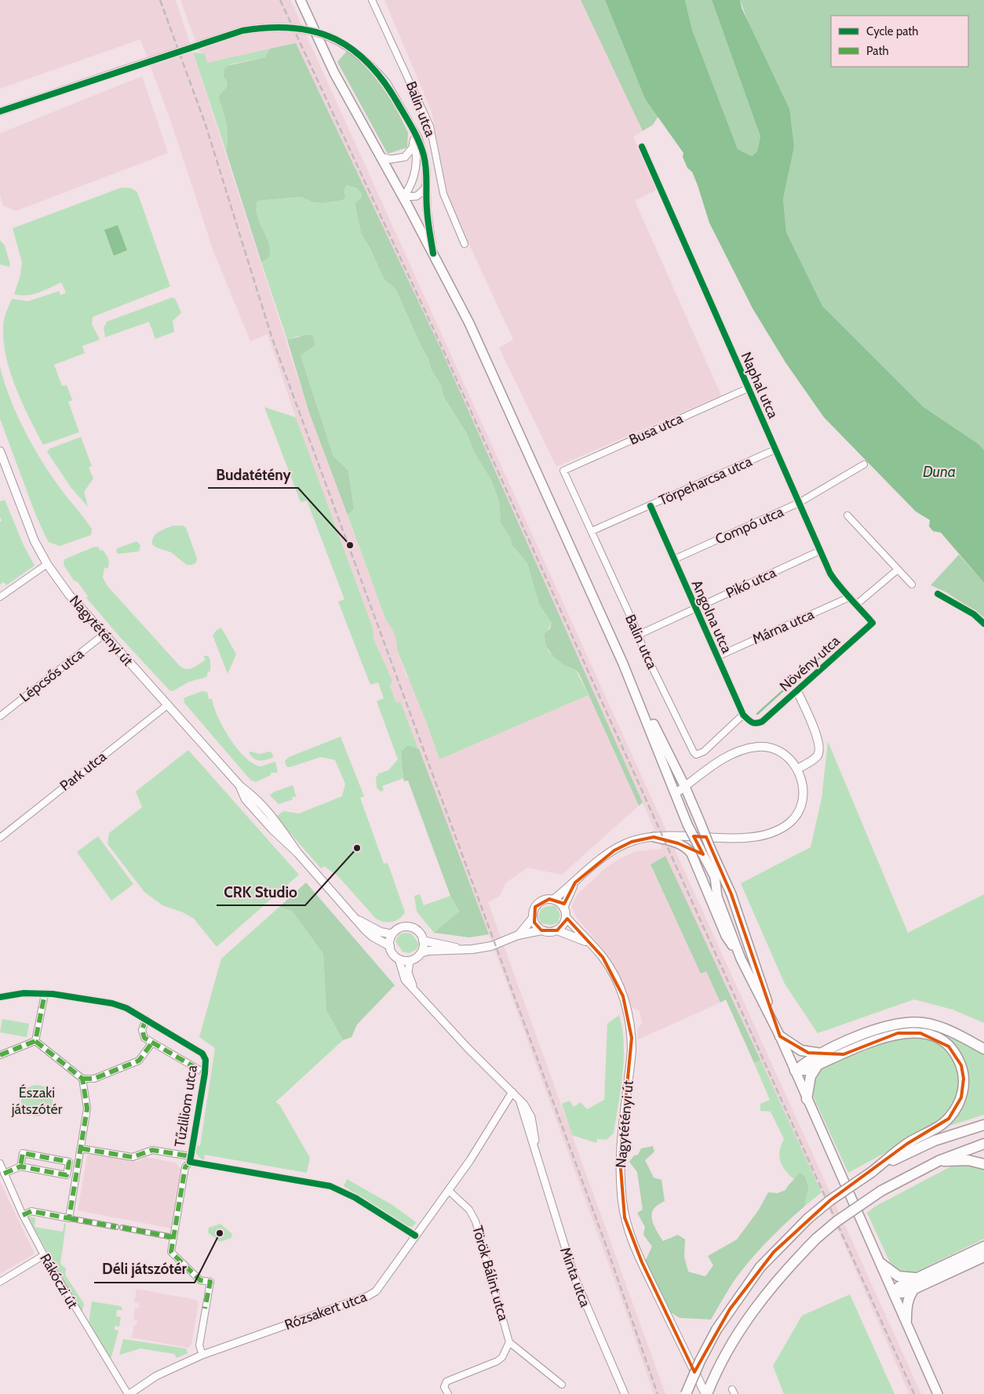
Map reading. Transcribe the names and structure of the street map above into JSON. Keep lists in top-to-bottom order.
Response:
{
  "streets": {
    "main road": ["Nagytétényi út"],
    "street": [
      "Balin utca",
      "Naphal utca",
      "Busa utca",
      "Törpeharcsa utca",
      "Compó utca",
      "Pikó utca",
      "Angolna utca",
      "Márna utca",
      "Növény utca",
      "Lépcsős utca",
      "Park utca",
      "Tűzliliom utca",
      "Török Bálint utca",
      "Minta utca",
      "Rákóczi út",
      "Rózsakert utca"
    ]
  },
  "crossings": [
    ["Balin utca", "Busa utca"],
    ["Balin utca", "Törpeharcsa utca"],
    ["Balin utca", "Pikó utca"],
    ["Balin utca", "Angolna utca"],
    ["Balin utca", "Növény utca"],
    ["Naphal utca", "Busa utca"],
    ["Naphal utca", "Törpeharcsa utca"],
    ["Naphal utca", "Compó utca"],
    ["Naphal utca", "Pikó utca"],
    ["Naphal utca", "Márna utca"],
    ["Naphal utca", "Növény utca"],
    ["Törpeharcsa utca", "Angolna utca"],
    ["Compó utca", "Angolna utca"],
    ["Pikó utca", "Angolna utca"],
    ["Angolna utca", "Márna utca"],
    ["Angolna utca", "Növény utca"],
    ["Nagytétényi út", "Lépcsős utca"],
    ["Nagytétényi út", "Park utca"],
    ["Nagytétényi út", "Minta utca"],
    ["Nagytétényi út", "Rózsakert utca"],
    ["Tűzliliom utca", "Rózsakert utca"],
    ["Török Bálint utca", "Rózsakert utca"],
    ["Minta utca", "Rózsakert utca"],
    ["Rákóczi út", "Rózsakert utca"]
  ],
  "water": ["Duna"],
  "parks": ["Északi játszótér"],
  "places": ["Budatétény", "CRK Studio", "Déli játszótér"],
  "legend": ["Cycle path", "Path"]
}
